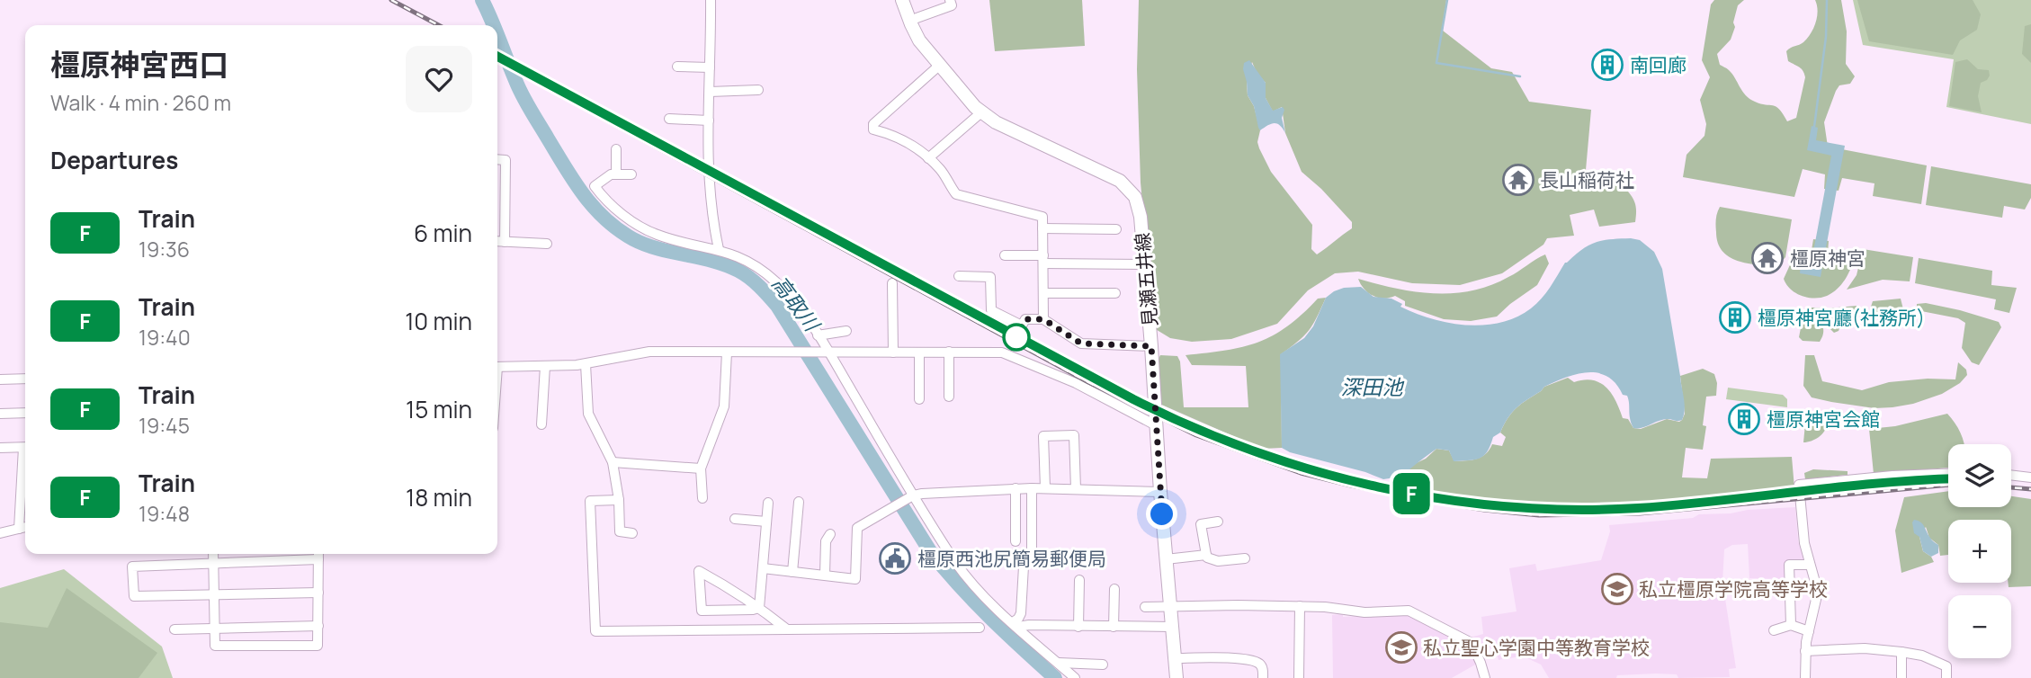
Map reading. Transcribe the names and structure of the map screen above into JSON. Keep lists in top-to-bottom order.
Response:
{
  "streets": {
    "main road": ["見瀬五井線"]
  },
  "water": ["高取川", "深田池"],
  "places": {
    "building": ["南回廊", "橿原神宮廳(社務所)", "橿原神宮会館"],
    "temple": ["長山稲荷社", "橿原神宮"],
    "public building": ["橿原西池尻簡易郵便局"],
    "school or university": ["私立橿原学院高等学校", "私立聖心学園中等教育学校"]
  },
  "page": {
    "on_map": "F",
    "heading": [
      ["橿原神宮西口", "Walk · 4 min · 260 m"],
      "Departures"
    ],
    "list": [
      {
        "mark": "F",
        "name": "Train",
        "note": "19:36",
        "value": "6 min"
      },
      {
        "mark": "F",
        "name": "Train",
        "note": "19:40",
        "value": "10 min"
      },
      {
        "mark": "F",
        "name": "Train",
        "note": "19:45",
        "value": "15 min"
      },
      {
        "mark": "F",
        "name": "Train",
        "note": "19:48",
        "value": "18 min"
      }
    ],
    "map_buttons": ["+", "−"]
  }
}
